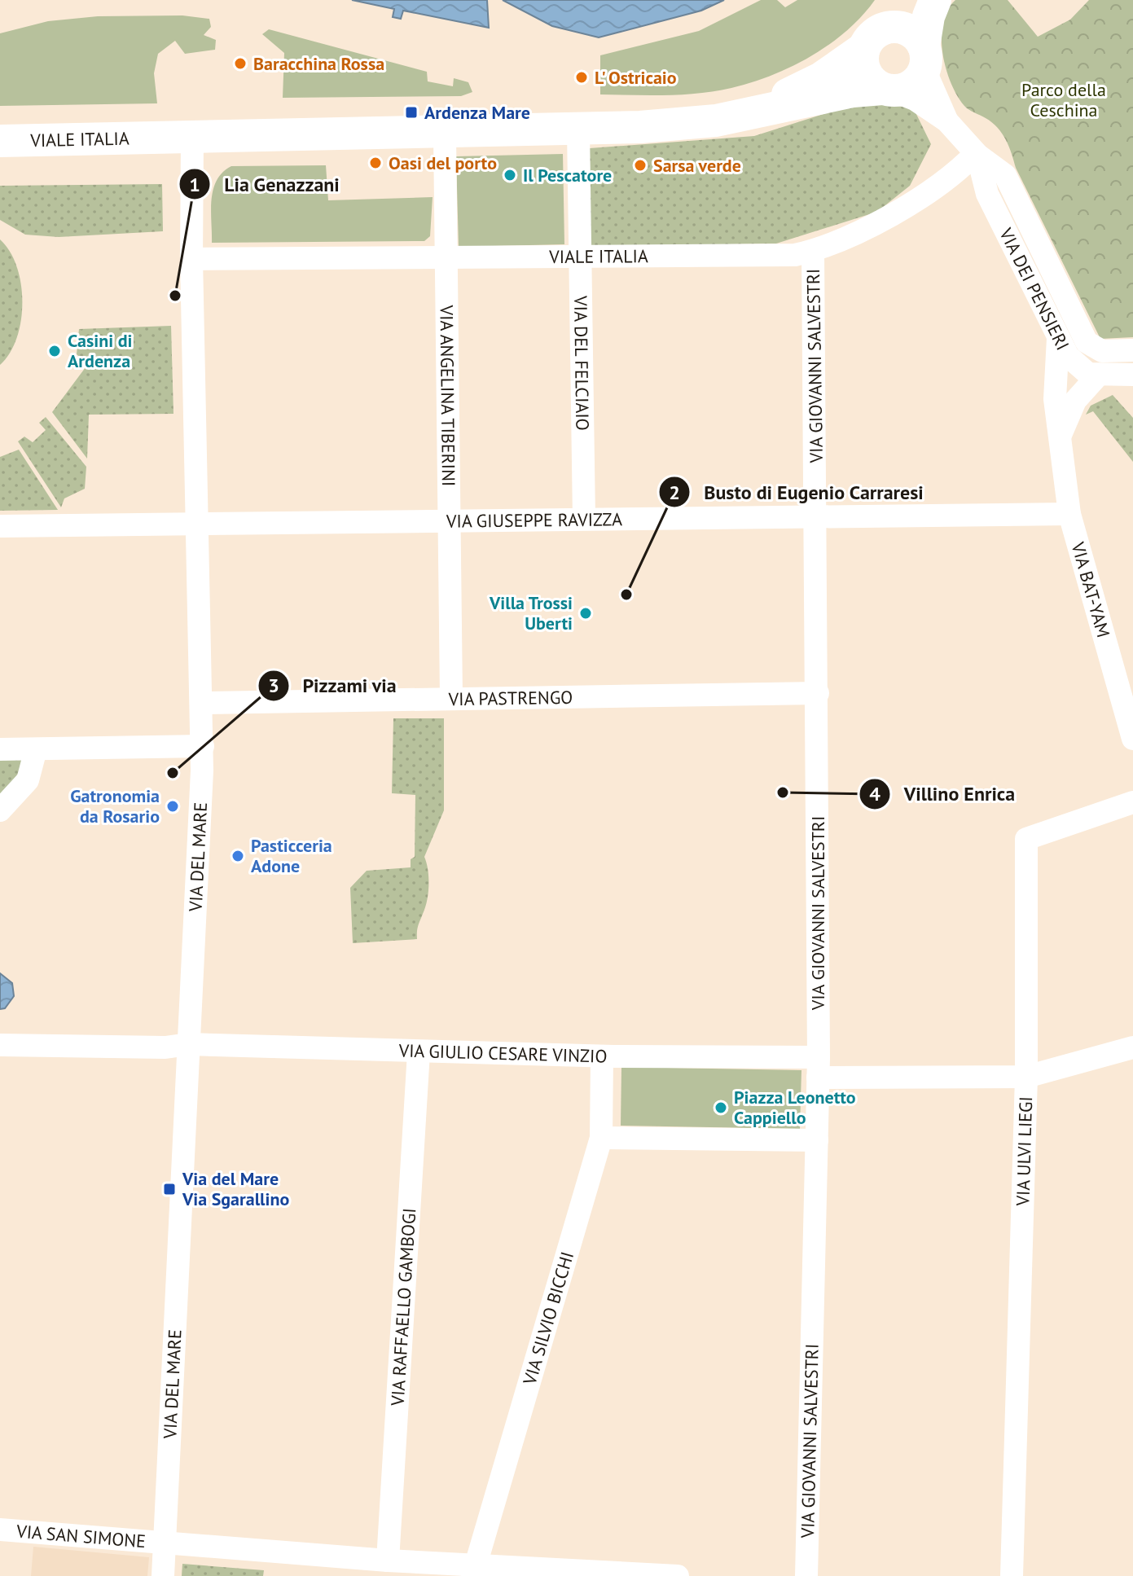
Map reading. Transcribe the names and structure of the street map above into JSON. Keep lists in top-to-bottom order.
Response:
{
  "streets": {
    "main road": ["VIALE ITALIA"],
    "street": [
      "VIA DEI PENSIERI",
      "VIA DEL FELCIAIO",
      "VIA GIOVANNI SALVESTRI",
      "VIA ANGELINA TIBERINI",
      "VIA GIUSEPPE RAVIZZA",
      "VIA BAT-YAM",
      "VIA PASTRENGO",
      "VIA DEL MARE",
      "VIA GIULIO CESARE VINZIO",
      "VIA ULVI LIEGI",
      "VIA RAFFAELLO GAMBOGI",
      "VIA SILVIO BICCHI",
      "VIA SAN SIMONE"
    ]
  },
  "crossings": [
    ["VIALE ITALIA", "VIA DEI PENSIERI"],
    ["VIALE ITALIA", "VIA DEL FELCIAIO"],
    ["VIALE ITALIA", "VIA GIOVANNI SALVESTRI"],
    ["VIALE ITALIA", "VIA ANGELINA TIBERINI"],
    ["VIALE ITALIA", "VIA DEL MARE"],
    ["VIA DEI PENSIERI", "VIA BAT-YAM"],
    ["VIA DEL FELCIAIO", "VIA GIUSEPPE RAVIZZA"],
    ["VIA GIOVANNI SALVESTRI", "VIA GIUSEPPE RAVIZZA"],
    ["VIA GIOVANNI SALVESTRI", "VIA PASTRENGO"],
    ["VIA GIOVANNI SALVESTRI", "VIA GIULIO CESARE VINZIO"],
    ["VIA ANGELINA TIBERINI", "VIA GIUSEPPE RAVIZZA"],
    ["VIA ANGELINA TIBERINI", "VIA PASTRENGO"],
    ["VIA GIUSEPPE RAVIZZA", "VIA BAT-YAM"],
    ["VIA GIUSEPPE RAVIZZA", "VIA DEL MARE"],
    ["VIA PASTRENGO", "VIA DEL MARE"],
    ["VIA DEL MARE", "VIA GIULIO CESARE VINZIO"],
    ["VIA DEL MARE", "VIA SAN SIMONE"],
    ["VIA GIULIO CESARE VINZIO", "VIA ULVI LIEGI"],
    ["VIA GIULIO CESARE VINZIO", "VIA RAFFAELLO GAMBOGI"],
    ["VIA GIULIO CESARE VINZIO", "VIA SILVIO BICCHI"],
    ["VIA RAFFAELLO GAMBOGI", "VIA SAN SIMONE"],
    ["VIA SILVIO BICCHI", "VIA SAN SIMONE"]
  ],
  "parks": ["Parco della Ceschina"],
  "places": {
    "other": [
      "Baracchina Rossa",
      "L' Ostricaio",
      "Oasi del porto",
      "Sarsa verde",
      "Il Pescatore",
      "Lia Genazzani",
      "Casini di Ardenza",
      "Busto di Eugenio Carraresi",
      "Villa Trossi Uberti",
      "Pizzami via",
      "Villino Enrica",
      "Gatronomia da Rosario",
      "Pasticceria Adone",
      "Piazza Leonetto Cappiello"
    ],
    "transit": ["Ardenza Mare", "Via del Mare Via Sgarallino"]
  }
}
